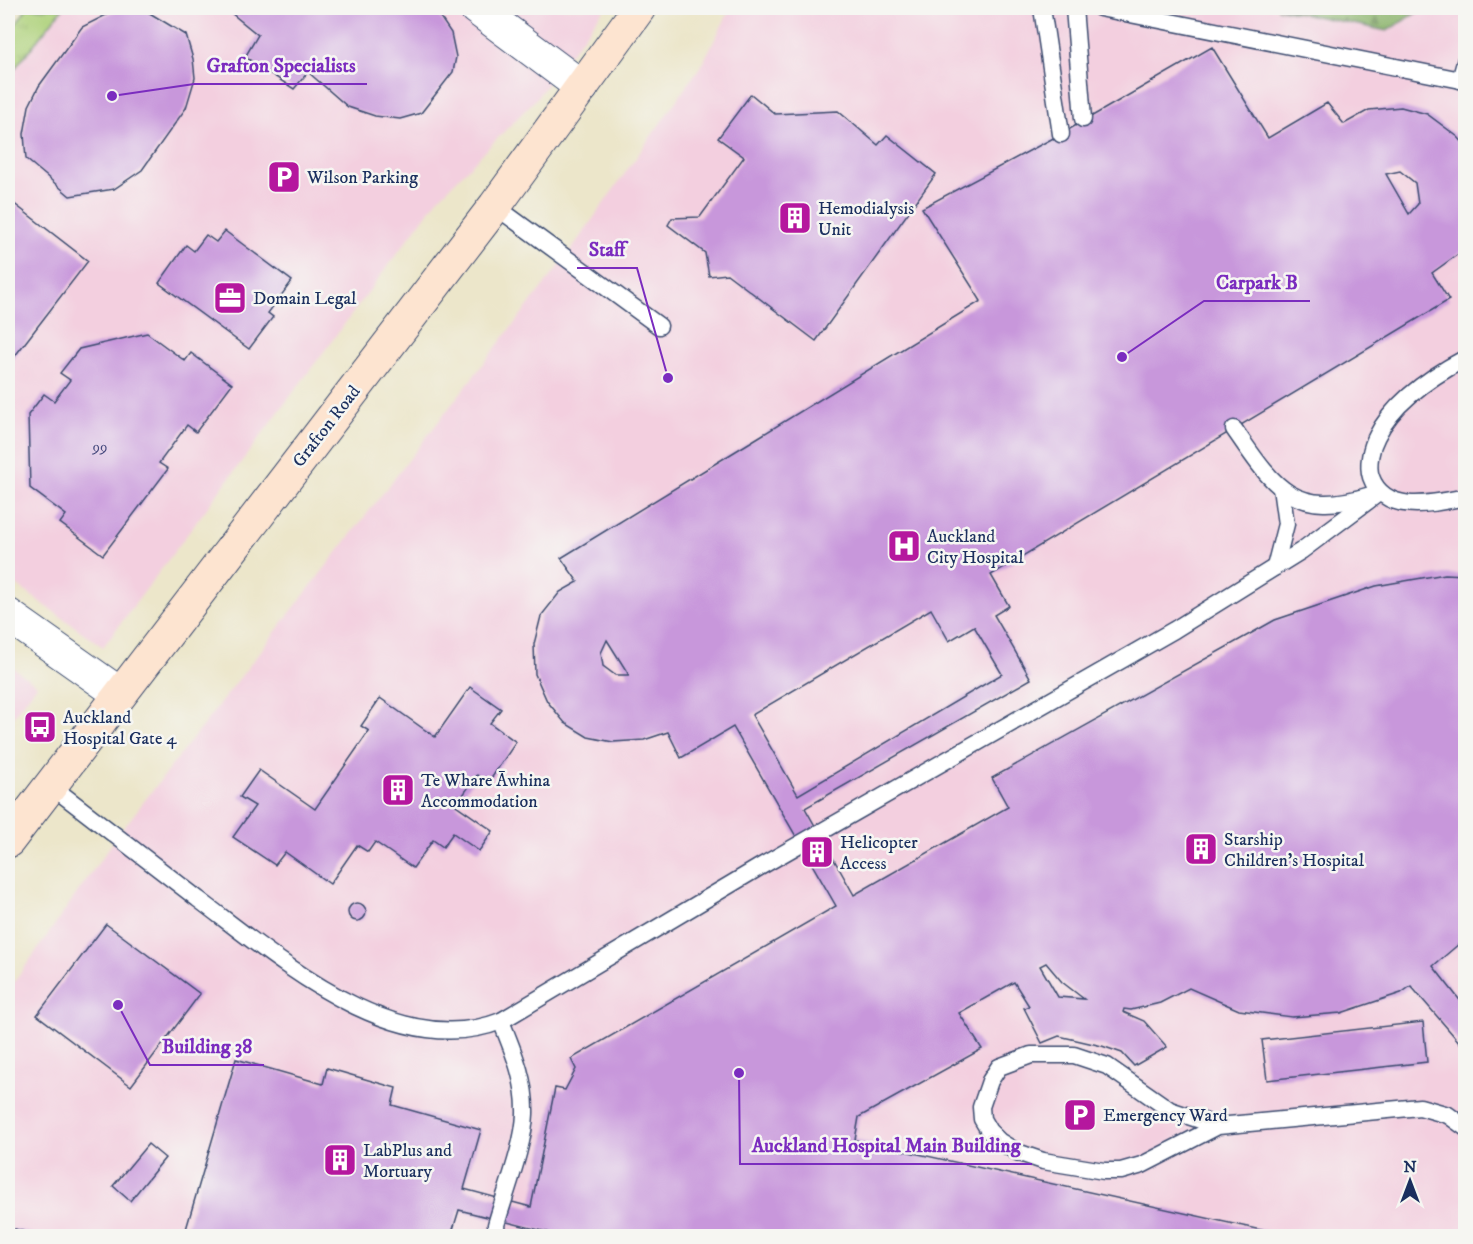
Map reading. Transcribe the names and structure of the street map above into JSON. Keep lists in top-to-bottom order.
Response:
{
  "streets": {
    "main road": ["Grafton Road"]
  },
  "places": {
    "other": [
      "Grafton Specialists",
      "Carpark B",
      "Staff",
      "Building 38",
      "Auckland Hospital Main Building"
    ],
    "parking": ["Wilson Parking", "Emergency Ward"],
    "building": [
      "Hemodialysis Unit",
      "Te Whare Āwhina Accommodation",
      "Starship Children's Hospital",
      "Helicopter Access",
      "LabPlus and Mortuary"
    ],
    "office": ["Domain Legal"],
    "hospital": ["Auckland City Hospital"],
    "bus stop": ["Auckland Hospital Gate 4"]
  },
  "house_numbers": ["99"],
  "north": "top"
}
